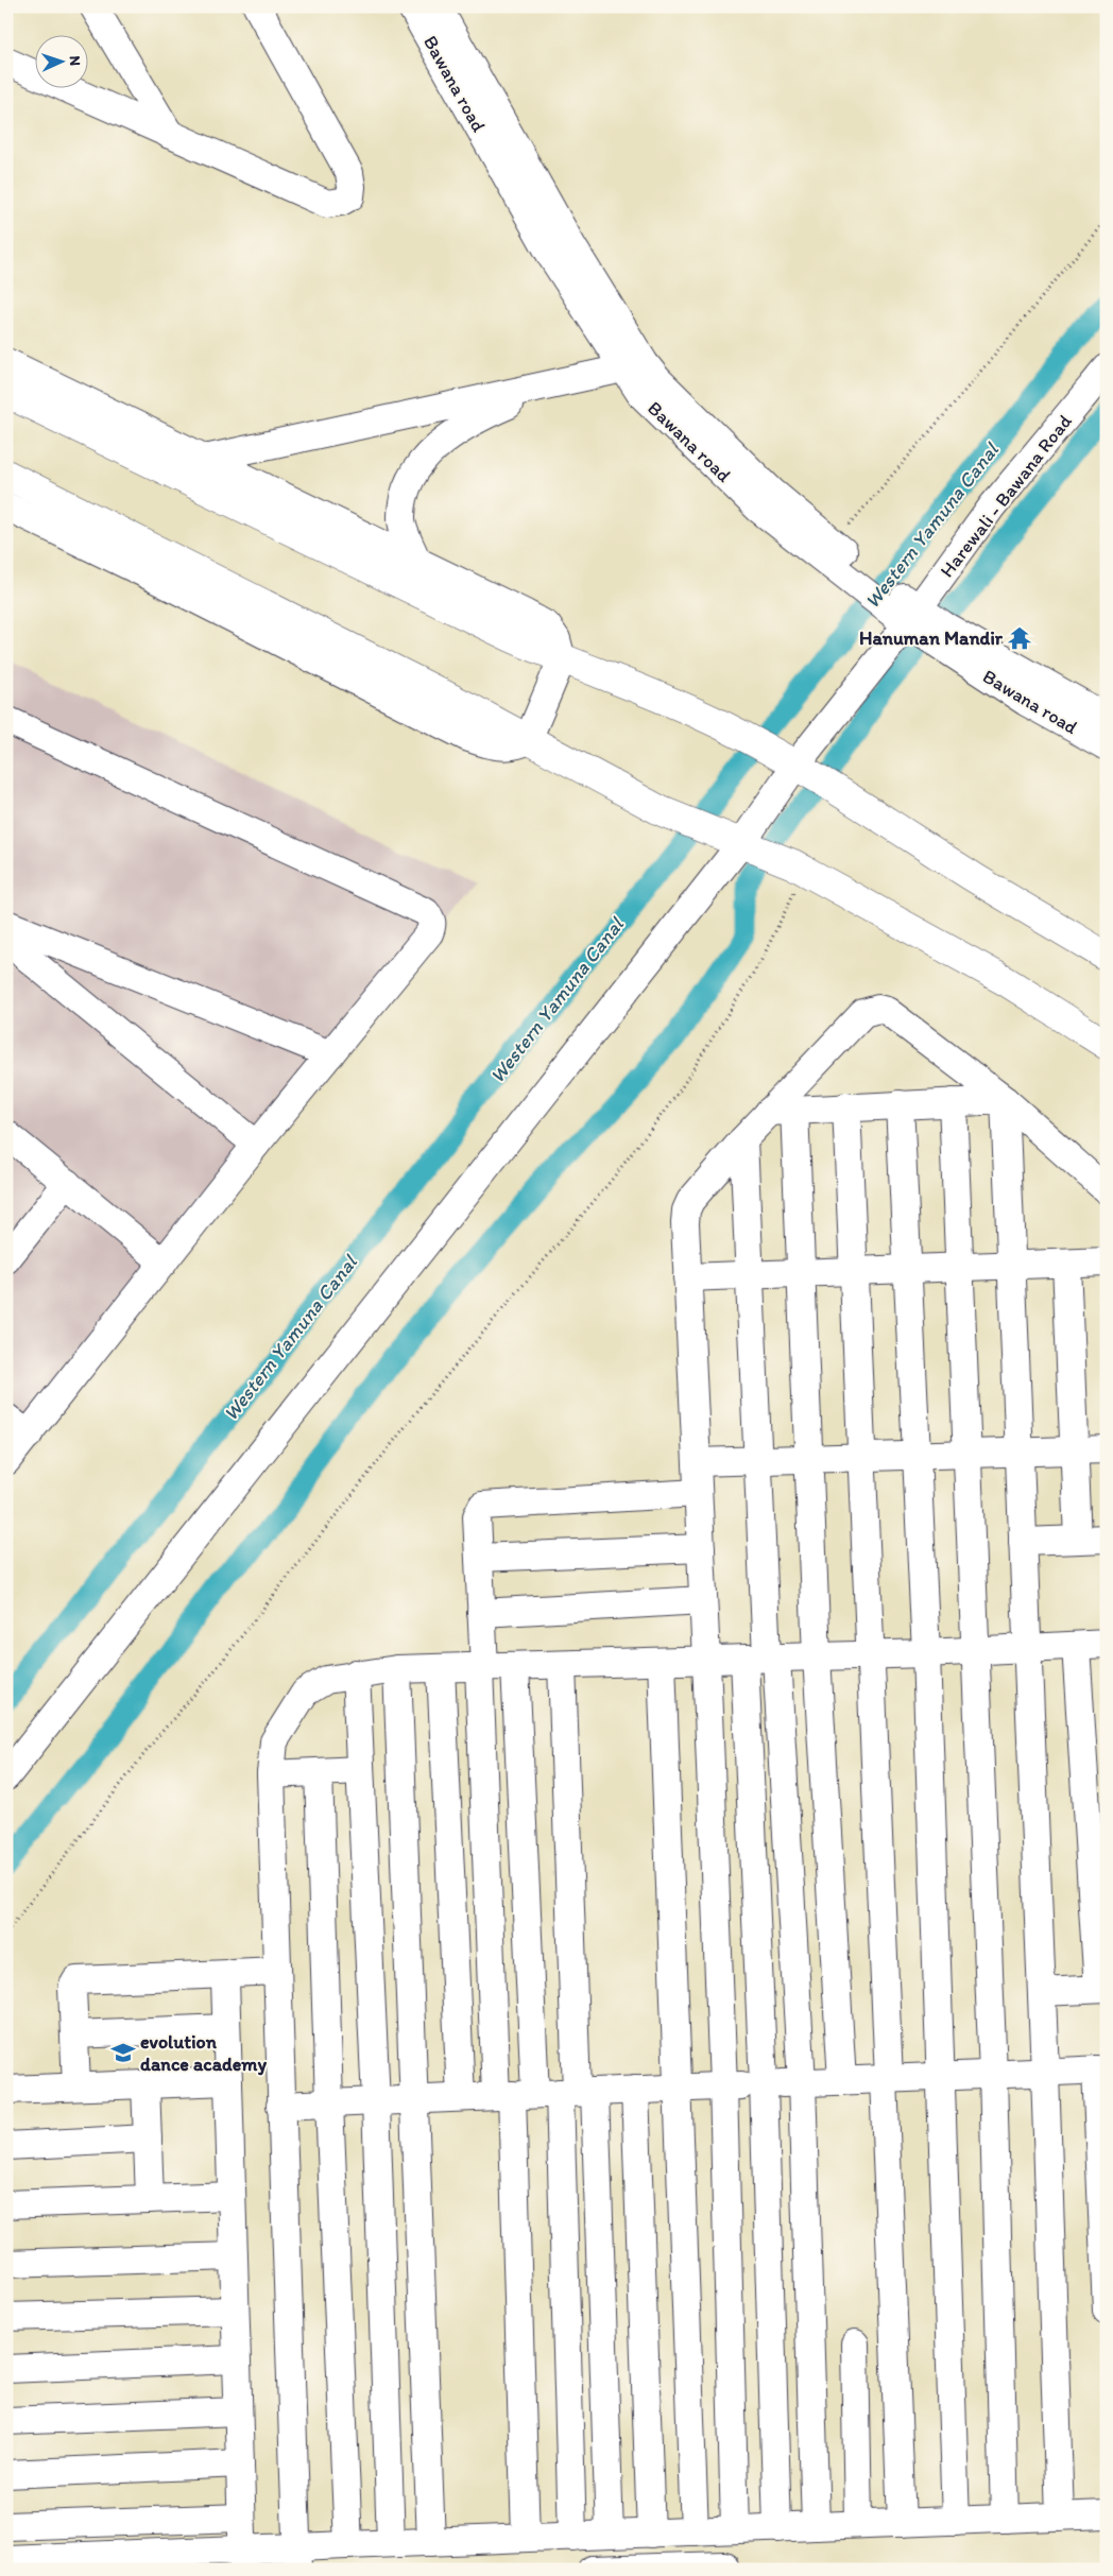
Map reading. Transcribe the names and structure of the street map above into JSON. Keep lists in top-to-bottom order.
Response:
{
  "streets": {
    "street": ["Bawana road", "Harewali - Bawana Road"]
  },
  "crossings": [
    ["Bawana road", "Harewali - Bawana Road"]
  ],
  "water": ["Western Yamuna Canal"],
  "places": {
    "temple": ["Hanuman Mandir"],
    "school or university": ["evolution dance academy"]
  },
  "north": "right"
}
